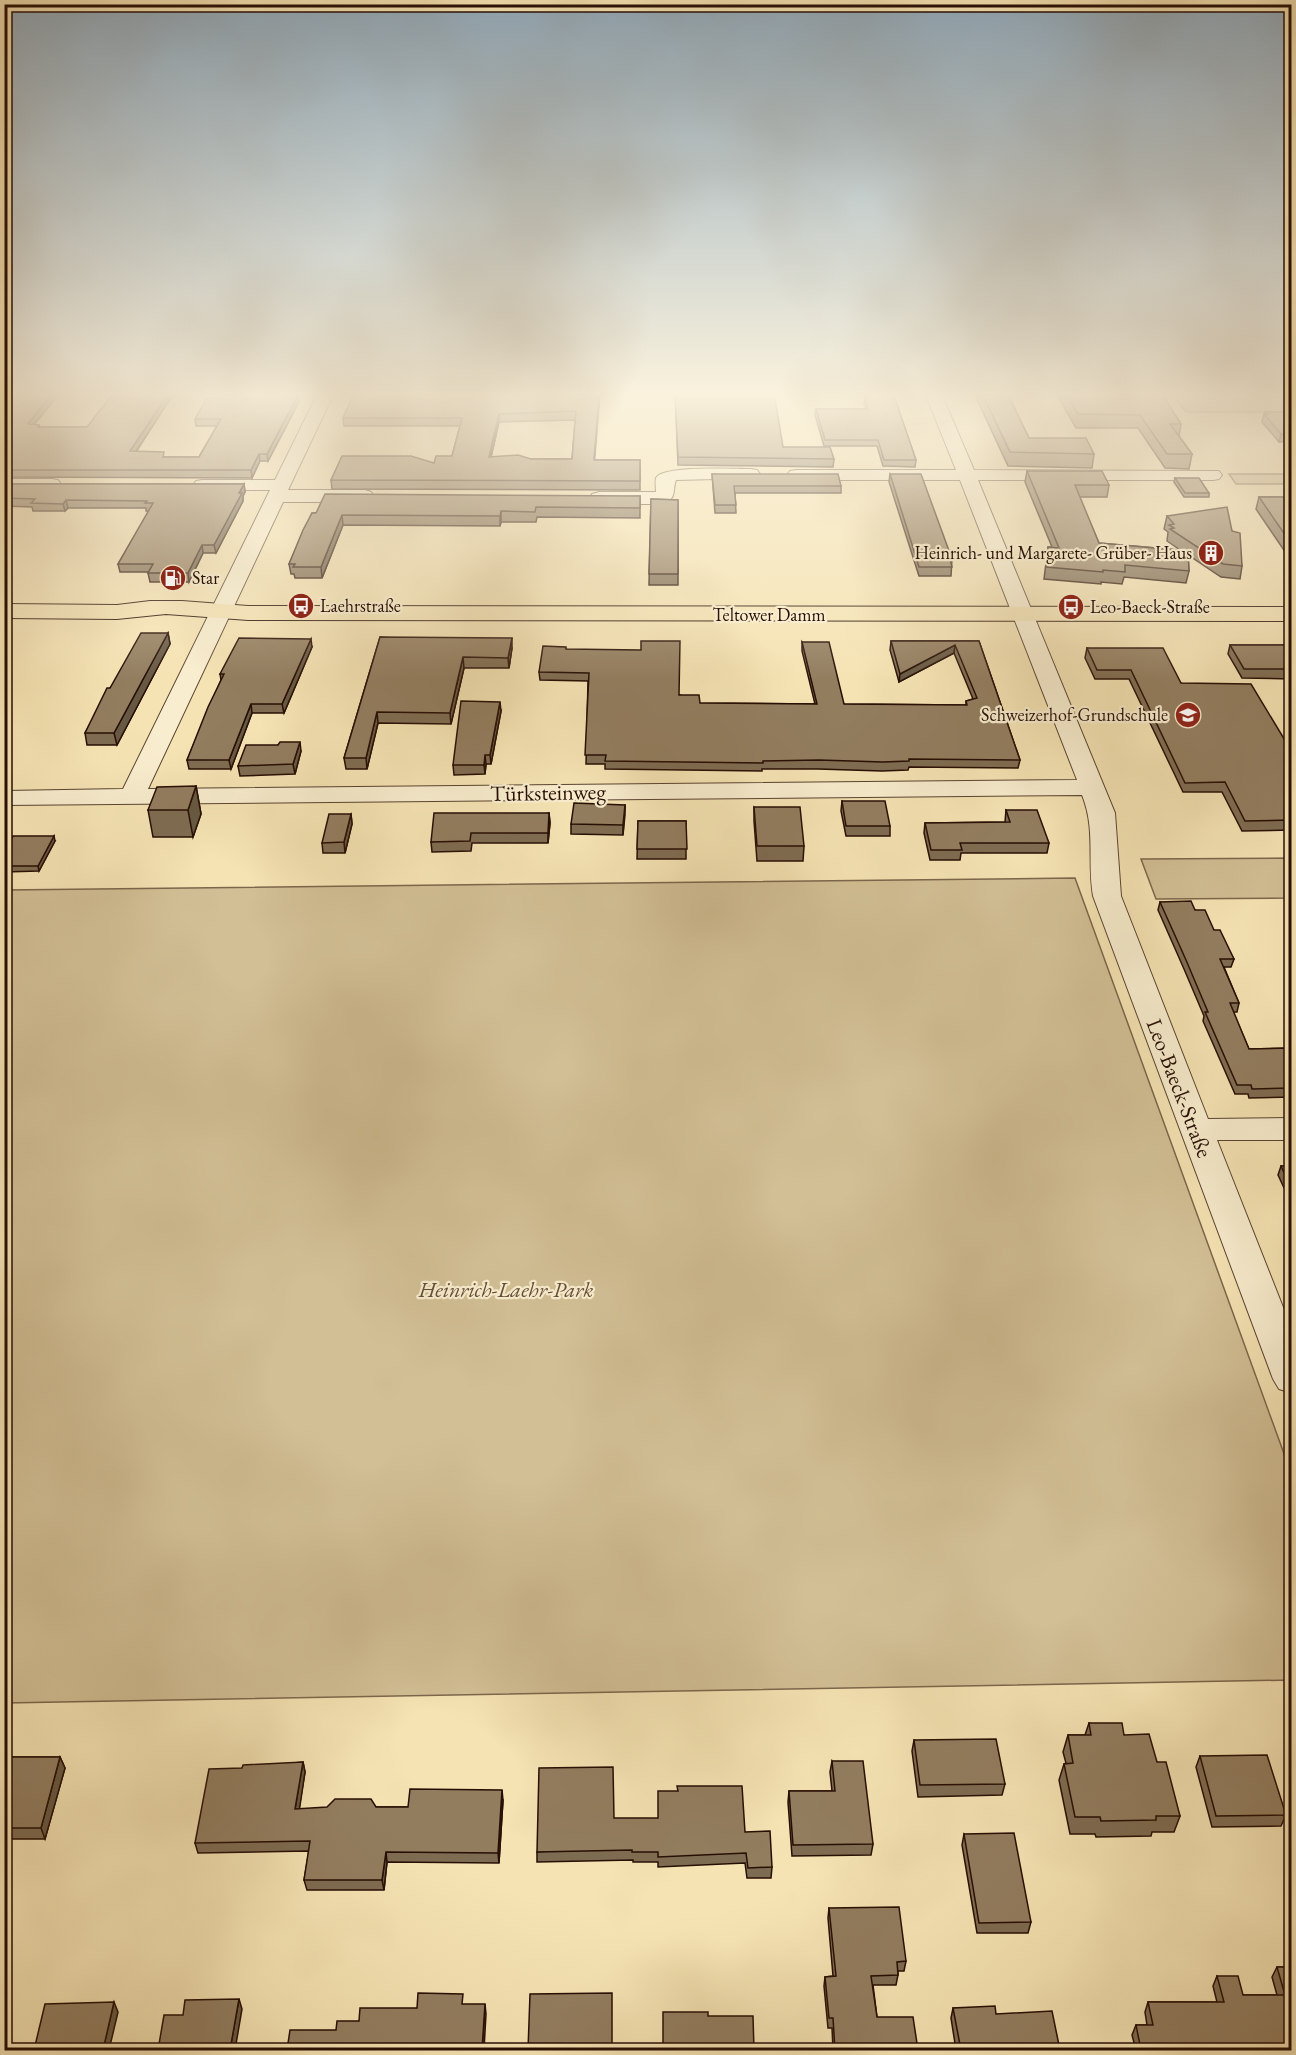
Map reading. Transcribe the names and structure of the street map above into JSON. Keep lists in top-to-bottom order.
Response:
{
  "streets": {
    "main road": ["Teltower Damm"],
    "street": ["Türksteinweg", "Leo-Baeck-Straße"]
  },
  "crossings": [
    ["Teltower Damm", "Leo-Baeck-Straße"],
    ["Türksteinweg", "Leo-Baeck-Straße"]
  ],
  "parks": ["Heinrich-Laehr-Park"],
  "places": {
    "building": ["Heinrich- und Margarete- Grüber- Haus"],
    "fuel station": ["Star"],
    "bus stop": ["Laehrstraße", "Leo-Baeck-Straße"],
    "school or university": ["Schweizerhof-Grundschule"]
  }
}
